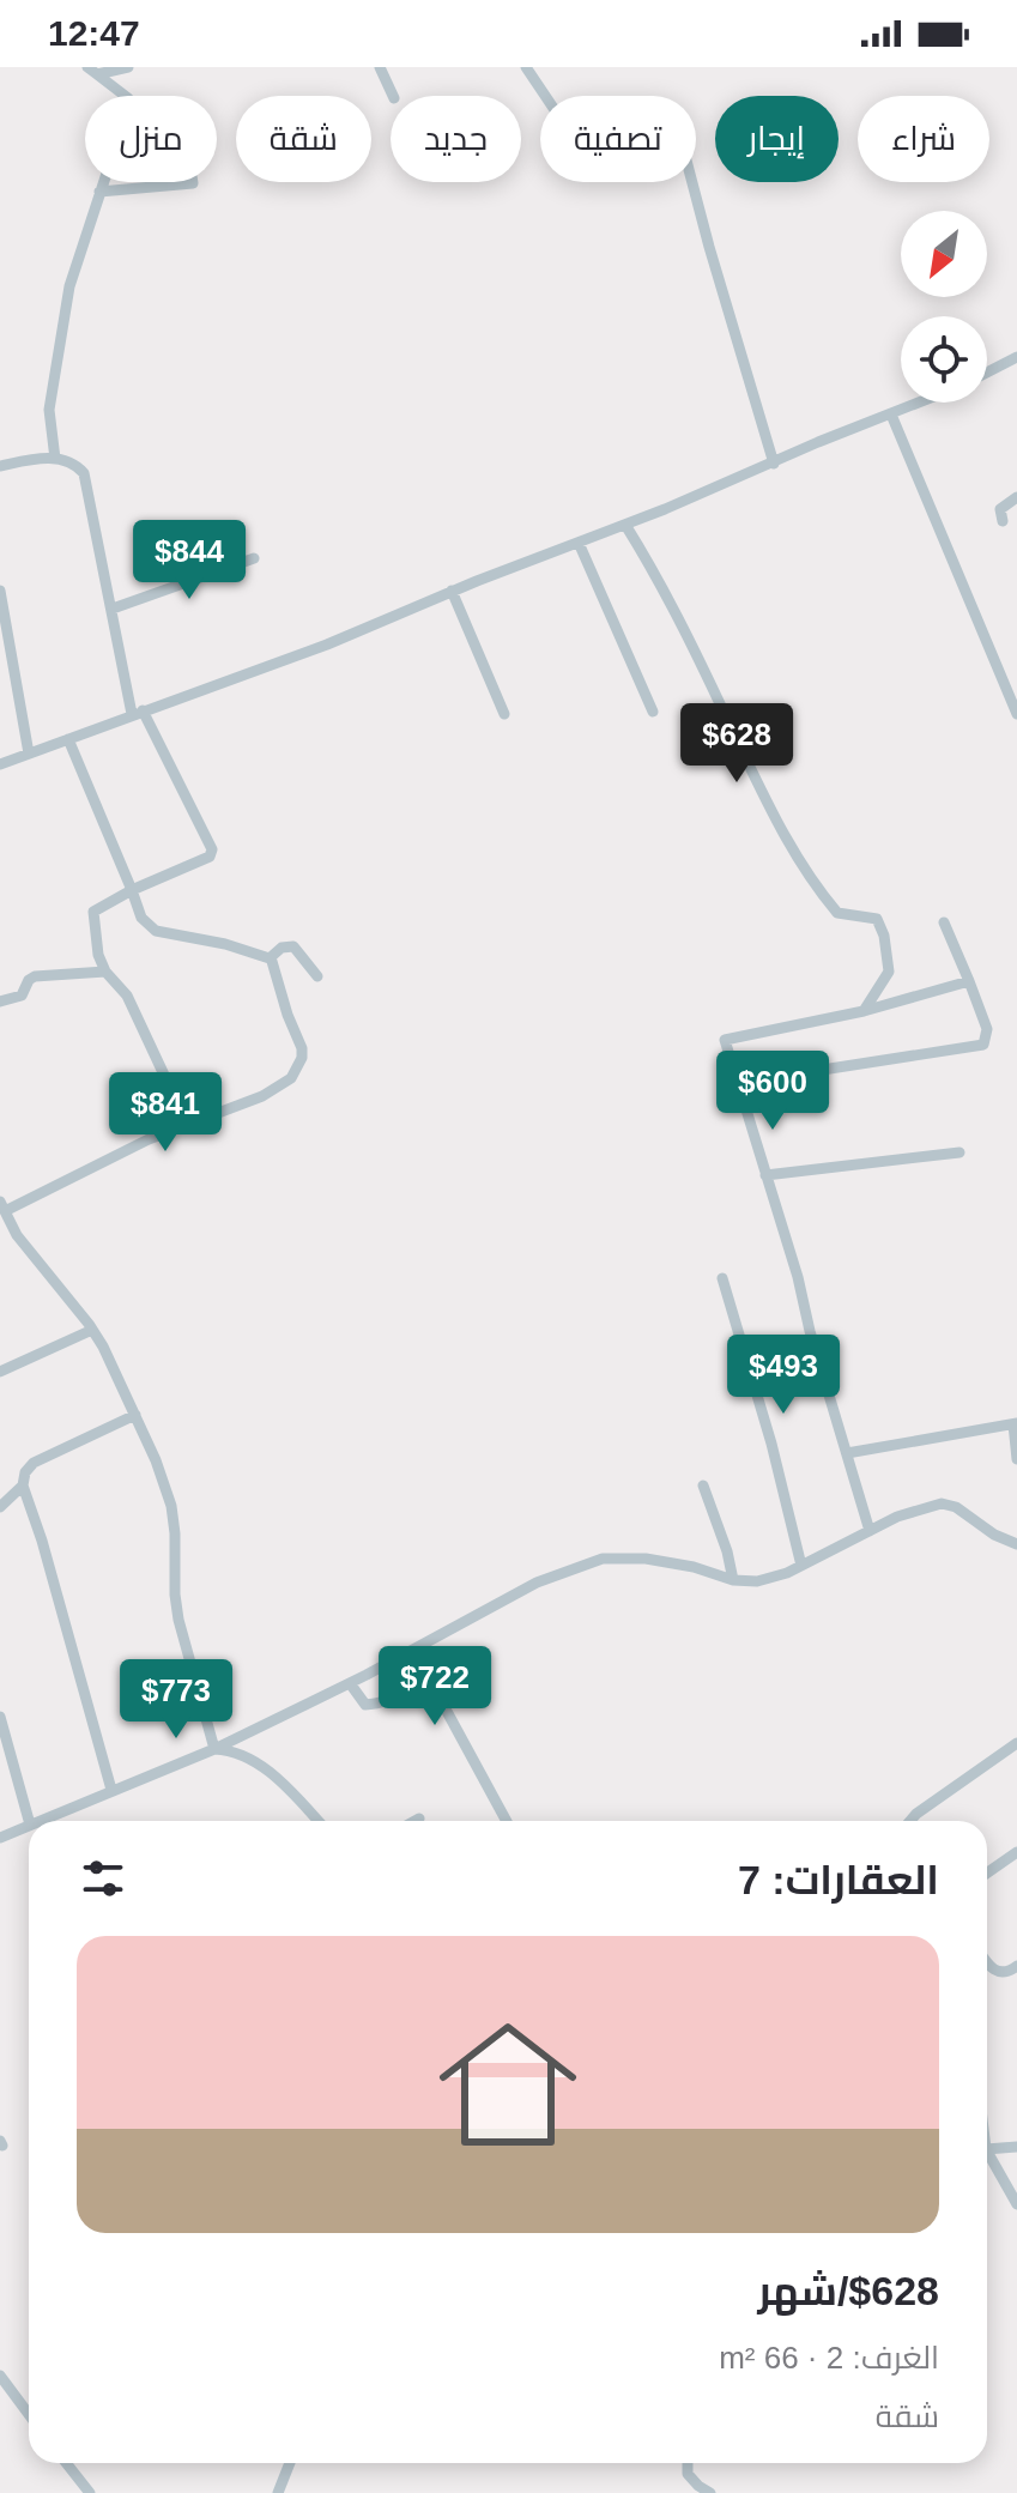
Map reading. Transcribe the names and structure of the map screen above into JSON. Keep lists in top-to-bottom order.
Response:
{
  "north": "bottom left",
  "page": {
    "status": "12:47",
    "chip": [
      "شراء",
      "إيجار",
      "تصفية",
      "جديد",
      "شقة",
      "منزل"
    ],
    "price": [
      "$844",
      "$628",
      "$600",
      "$841",
      "$493",
      "$722",
      "$773"
    ],
    "heading": "العقارات: 7",
    "list": [
      {
        "name": "$628/شهر",
        "note": "الغرف: 2 · 66 m² · شقة"
      }
    ]
  }
}
